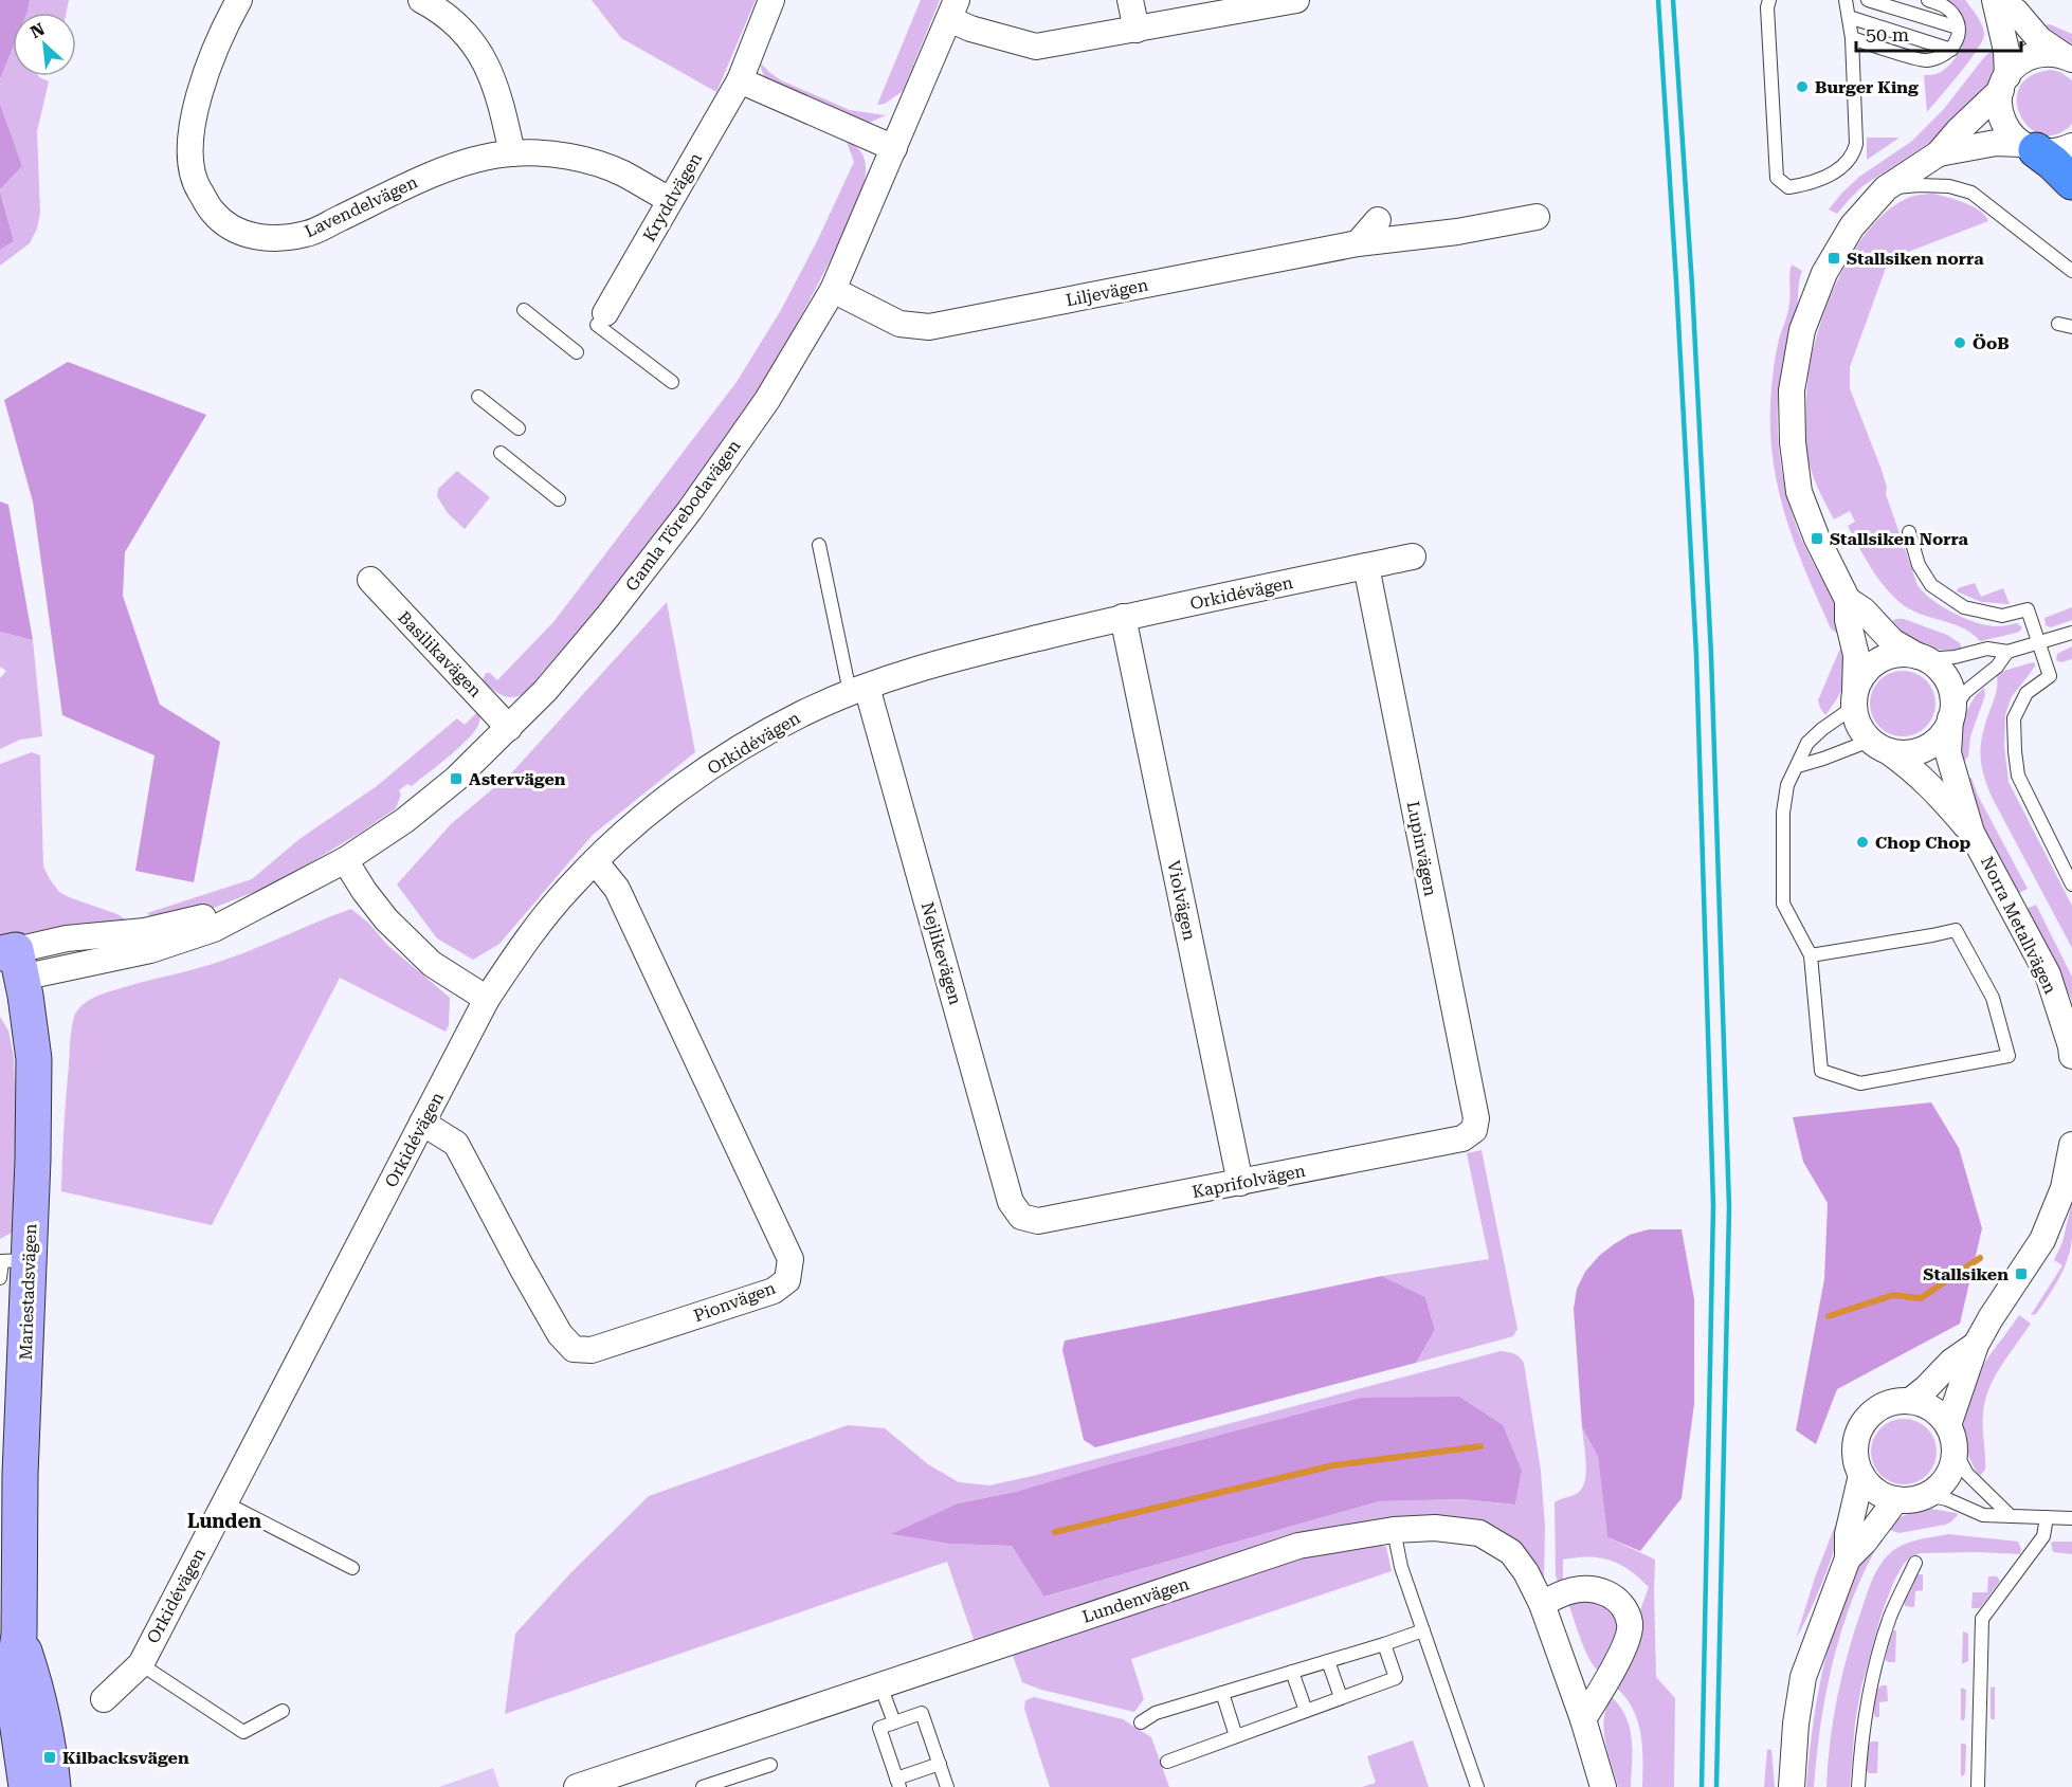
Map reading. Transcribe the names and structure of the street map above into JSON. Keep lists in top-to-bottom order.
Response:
{
  "streets": {
    "street": [
      "Kryddvägen",
      "Lavendelvägen",
      "Liljevägen",
      "Gamla Törebodavägen",
      "Orkidévägen",
      "Basilikavägen",
      "Lupinvägen",
      "Violvägen",
      "Norra Metallvägen",
      "Nejlikevägen",
      "Kaprifolvägen",
      "Mariestadsvägen",
      "Pionvägen",
      "Lundenvägen"
    ]
  },
  "crossings": [
    ["Kryddvägen", "Lavendelvägen"],
    ["Liljevägen", "Gamla Törebodavägen"],
    ["Gamla Törebodavägen", "Basilikavägen"],
    ["Gamla Törebodavägen", "Mariestadsvägen"],
    ["Orkidévägen", "Lupinvägen"],
    ["Orkidévägen", "Violvägen"],
    ["Orkidévägen", "Nejlikevägen"],
    ["Orkidévägen", "Pionvägen"],
    ["Lupinvägen", "Kaprifolvägen"],
    ["Violvägen", "Kaprifolvägen"],
    ["Nejlikevägen", "Kaprifolvägen"]
  ],
  "districts": ["Lunden"],
  "places": {
    "other": ["Burger King", "ÖoB", "Chop Chop"],
    "transit": [
      "Stallsiken norra",
      "Stallsiken Norra",
      "Astervägen",
      "Stallsiken",
      "Kilbacksvägen"
    ]
  },
  "scale_bar": "50 m",
  "north": "top left"
}
